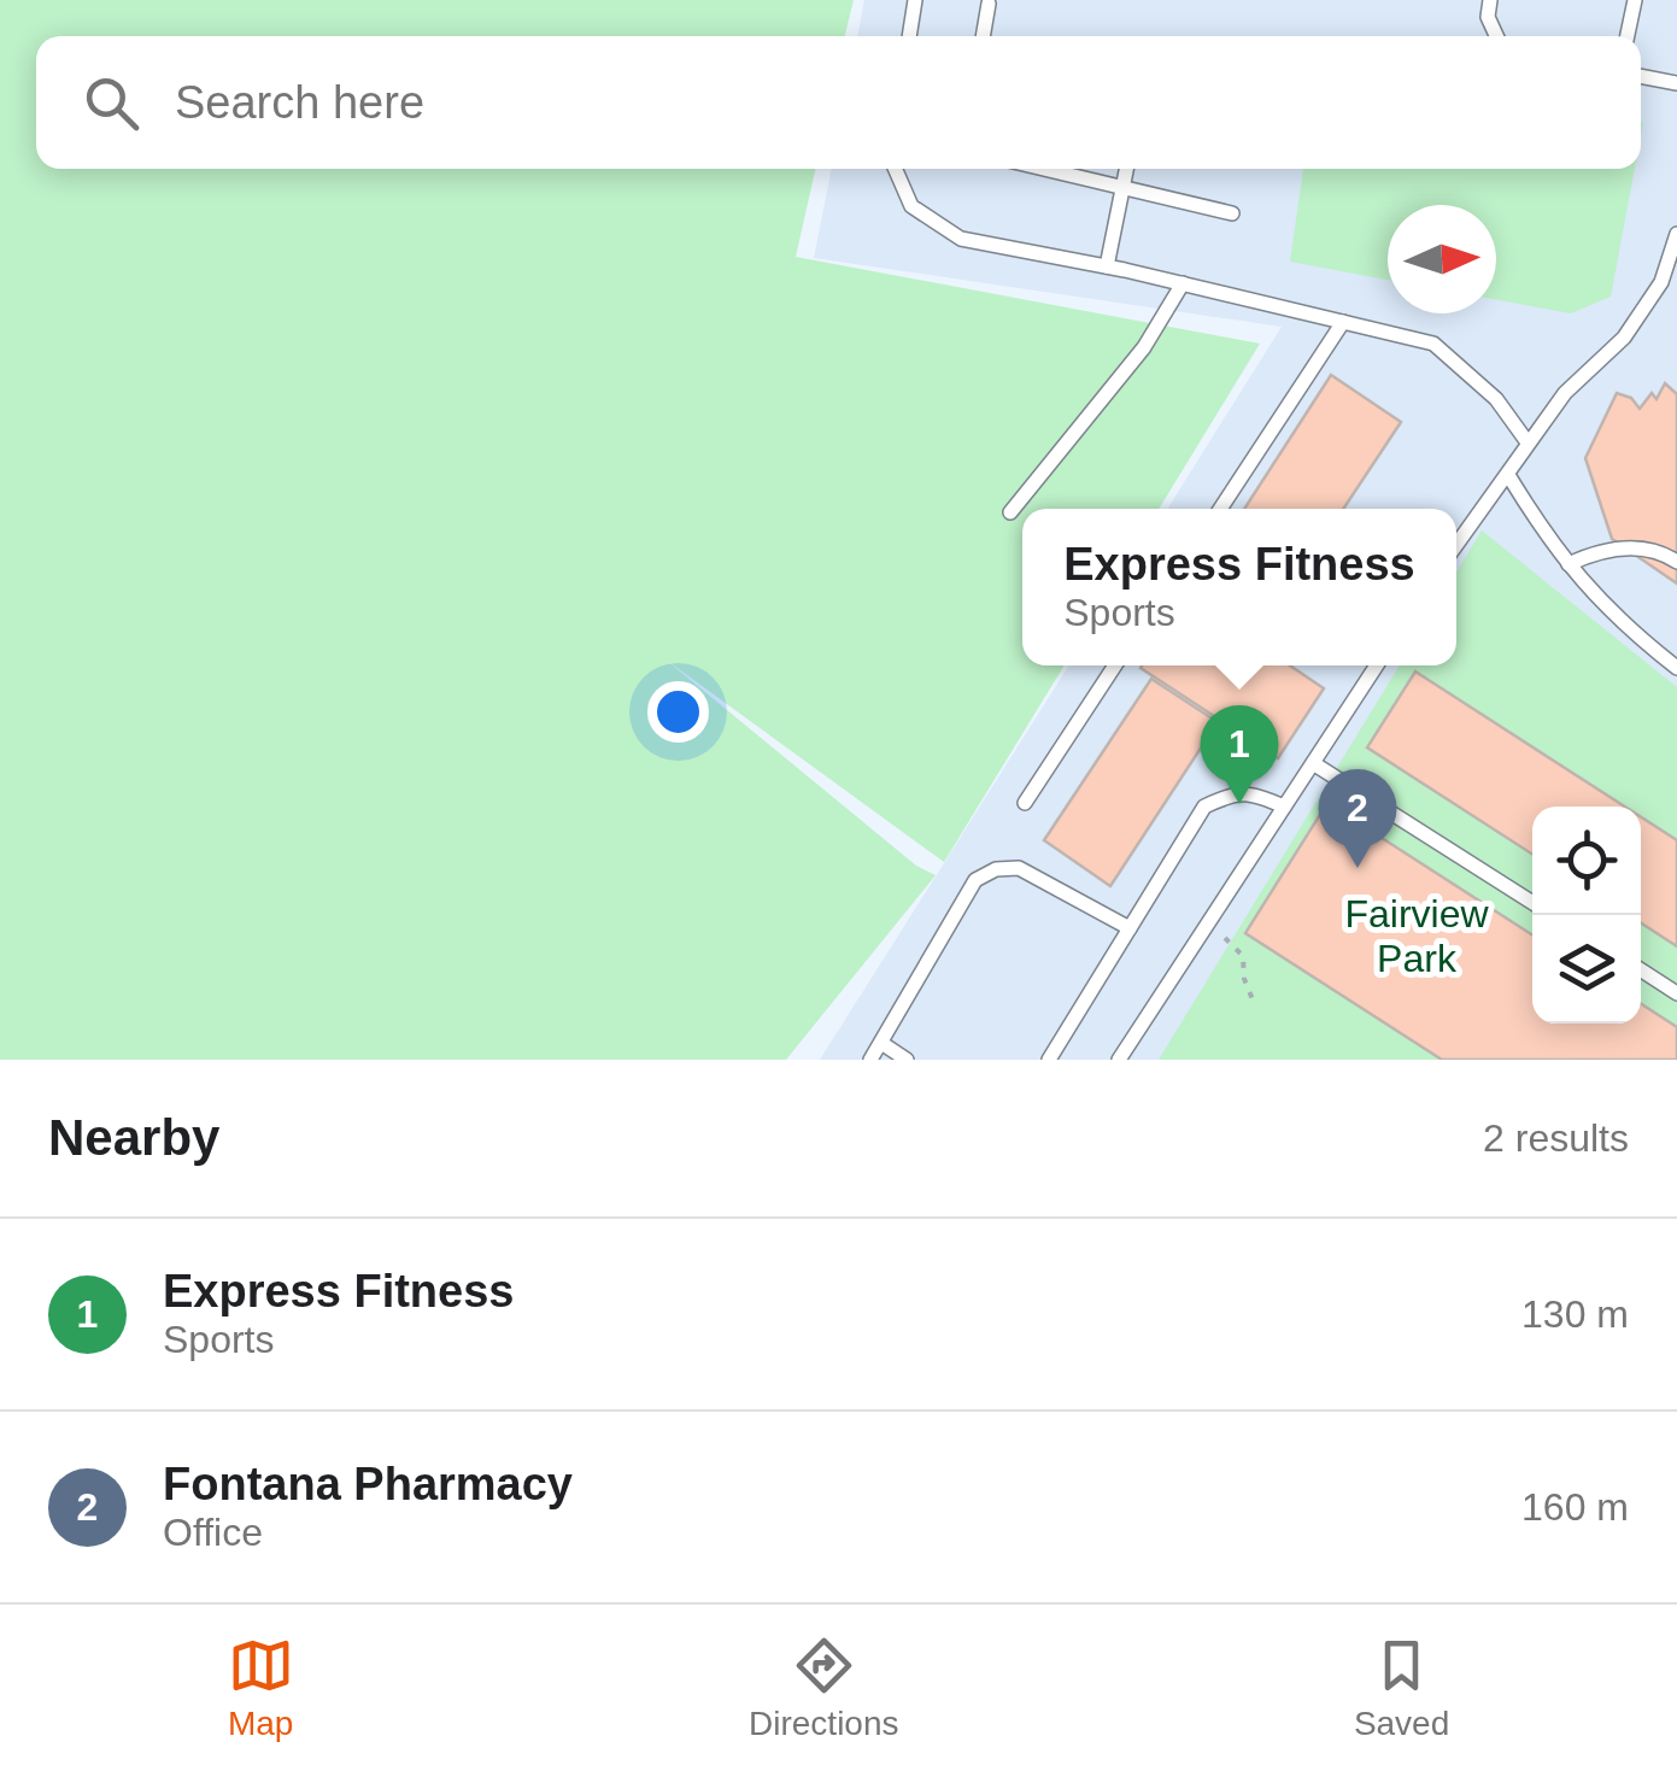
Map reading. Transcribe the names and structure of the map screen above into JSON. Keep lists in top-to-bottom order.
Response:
{
  "parks": ["Fairview Park"],
  "north": "right",
  "page": {
    "search": "Search here",
    "popup": ["Express Fitness", "Sports"],
    "pins": ["1", "2"],
    "heading": ["Nearby", "2 results"],
    "list": [
      {
        "mark": "1",
        "name": "Express Fitness",
        "note": "Sports",
        "value": "130 m"
      },
      {
        "mark": "2",
        "name": "Fontana Pharmacy",
        "note": "Office",
        "value": "160 m"
      }
    ],
    "nav": ["Map", "Directions", "Saved"]
  }
}
